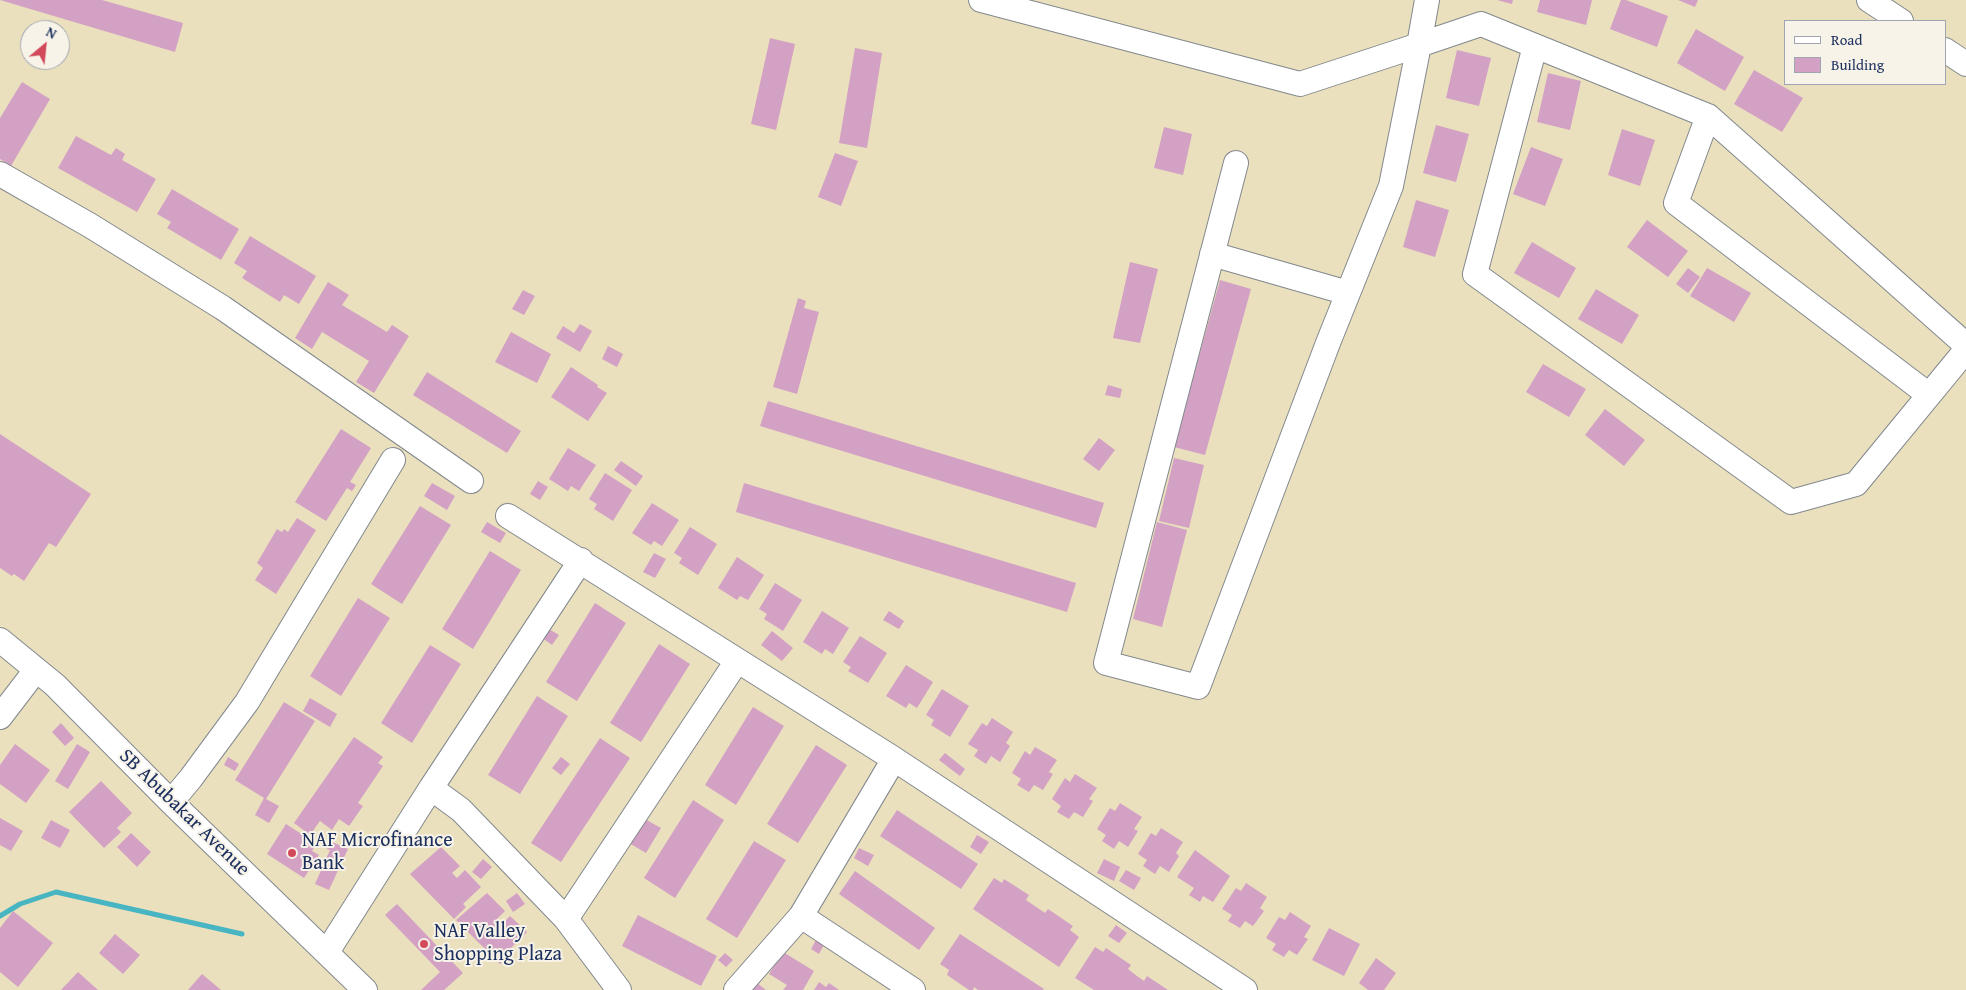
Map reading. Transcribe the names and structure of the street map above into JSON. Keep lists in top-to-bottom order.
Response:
{
  "streets": {
    "street": ["SB Abubakar Avenue"]
  },
  "places": ["NAF Microfinance Bank", "NAF Valley Shopping Plaza"],
  "legend": ["Road", "Building"],
  "north": "top right"
}
